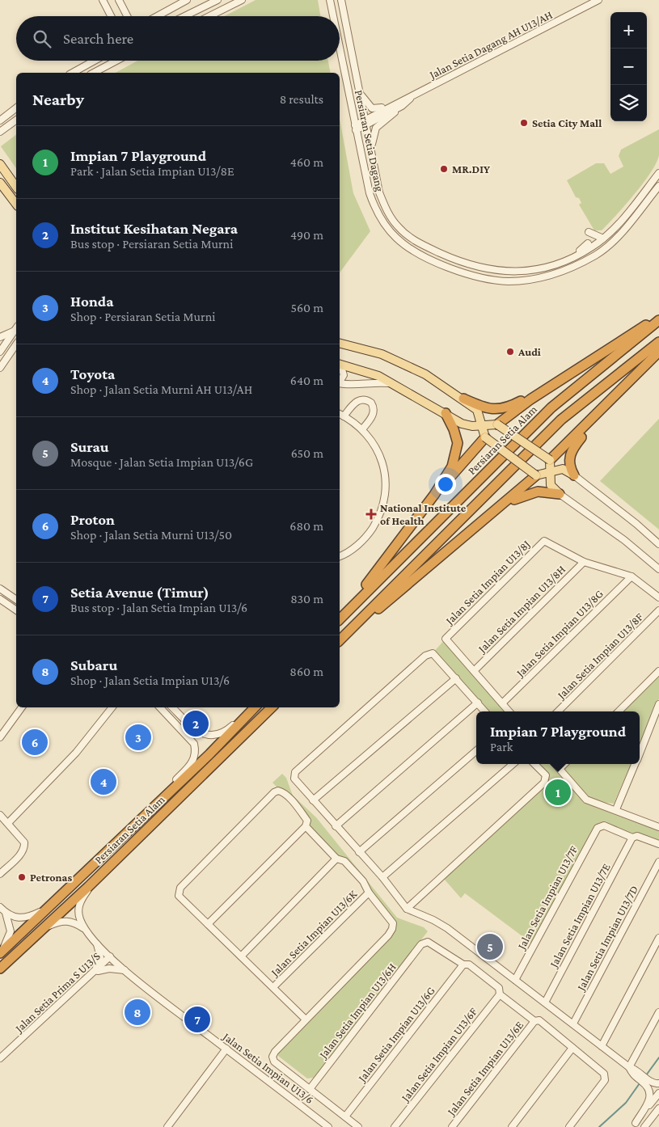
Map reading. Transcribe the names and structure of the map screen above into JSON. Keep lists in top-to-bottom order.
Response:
{
  "streets": {
    "highway": ["Persiaran Setia Alam"],
    "street": [
      "Jalan Setia Dagang AH U13/AH",
      "Persiaran Setia Dagang",
      "Jalan Setia Impian U13/8J",
      "Jalan Setia Impian U13/8H",
      "Jalan Setia Impian U13/8G",
      "Jalan Setia Impian U13/8F",
      "Jalan Setia Impian U13/7F",
      "Jalan Setia Impian U13/7E",
      "Jalan Setia Impian U13/6K",
      "Jalan Setia Impian U13/7D",
      "Jalan Setia Prima S U13/S",
      "Jalan Setia Impian U13/6H",
      "Jalan Setia Impian U13/6G",
      "Jalan Setia Impian U13/6F",
      "Jalan Setia Impian U13/6",
      "Jalan Setia Impian U13/6E"
    ]
  },
  "crossings": [
    ["Jalan Setia Dagang AH U13/AH", "Persiaran Setia Dagang"],
    ["Jalan Setia Impian U13/8J", "Jalan Setia Impian U13/8H"],
    ["Jalan Setia Impian U13/7F", "Jalan Setia Impian U13/7E"],
    ["Jalan Setia Prima S U13/S", "Jalan Setia Impian U13/6"],
    ["Jalan Setia Impian U13/6H", "Jalan Setia Impian U13/6G"]
  ],
  "places": {
    "other": [
      "Setia City Mall",
      "MR.DIY",
      "Audi",
      "Petronas"
    ],
    "health": ["National Institute of Health"]
  },
  "page": {
    "map_buttons": ["+", "−"],
    "search": "Search here",
    "heading": ["Nearby", "8 results"],
    "list": [
      {
        "mark": "1",
        "name": "Impian 7 Playground",
        "note": "Park · Jalan Setia Impian U13/8E",
        "value": "460 m"
      },
      {
        "mark": "2",
        "name": "Institut Kesihatan Negara",
        "note": "Bus stop · Persiaran Setia Murni",
        "value": "490 m"
      },
      {
        "mark": "3",
        "name": "Honda",
        "note": "Shop · Persiaran Setia Murni",
        "value": "560 m"
      },
      {
        "mark": "4",
        "name": "Toyota",
        "note": "Shop · Jalan Setia Murni AH U13/AH",
        "value": "640 m"
      },
      {
        "mark": "5",
        "name": "Surau",
        "note": "Mosque · Jalan Setia Impian U13/6G",
        "value": "650 m"
      },
      {
        "mark": "6",
        "name": "Proton",
        "note": "Shop · Jalan Setia Murni U13/50",
        "value": "680 m"
      },
      {
        "mark": "7",
        "name": "Setia Avenue (Timur)",
        "note": "Bus stop · Jalan Setia Impian U13/6",
        "value": "830 m"
      },
      {
        "mark": "8",
        "name": "Subaru",
        "note": "Shop · Jalan Setia Impian U13/6",
        "value": "860 m"
      }
    ],
    "pins": [
      "2",
      "3",
      "6",
      "4",
      "1",
      "5",
      "8",
      "7"
    ],
    "popup": ["Impian 7 Playground", "Park"]
  }
}
